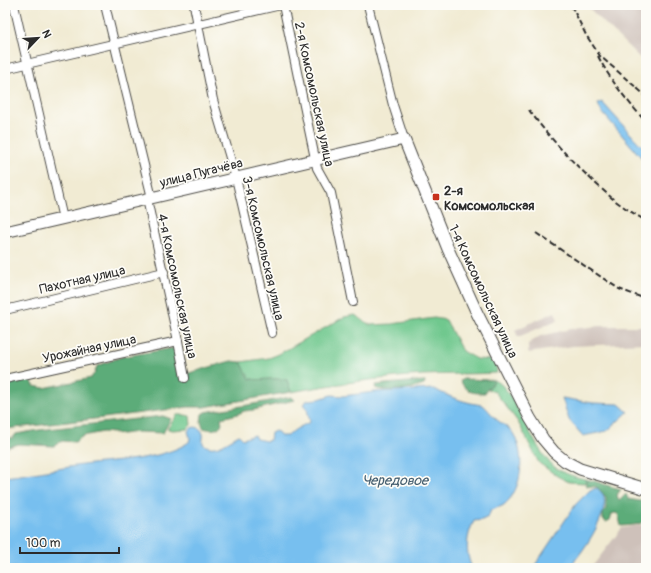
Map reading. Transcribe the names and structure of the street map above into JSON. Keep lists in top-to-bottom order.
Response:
{
  "streets": {
    "main road": ["улица Пугачёва", "1-я Комсомольская улица"],
    "street": [
      "2-я Комсомольская улица",
      "3-я Комсомольская улица",
      "Пахотная улица",
      "4-я Комсомольская улица",
      "Урожайная улица"
    ]
  },
  "crossings": [
    ["2-я Комсомольская улица", "улица Пугачёва"],
    ["улица Пугачёва", "3-я Комсомольская улица"],
    ["улица Пугачёва", "4-я Комсомольская улица"],
    ["улица Пугачёва", "1-я Комсомольская улица"],
    ["Пахотная улица", "4-я Комсомольская улица"],
    ["4-я Комсомольская улица", "Урожайная улица"]
  ],
  "water": ["Чередовое"],
  "places": {
    "transit": ["2-я Комсомольская"]
  },
  "scale_bar": "100 m",
  "north": "top right"
}
